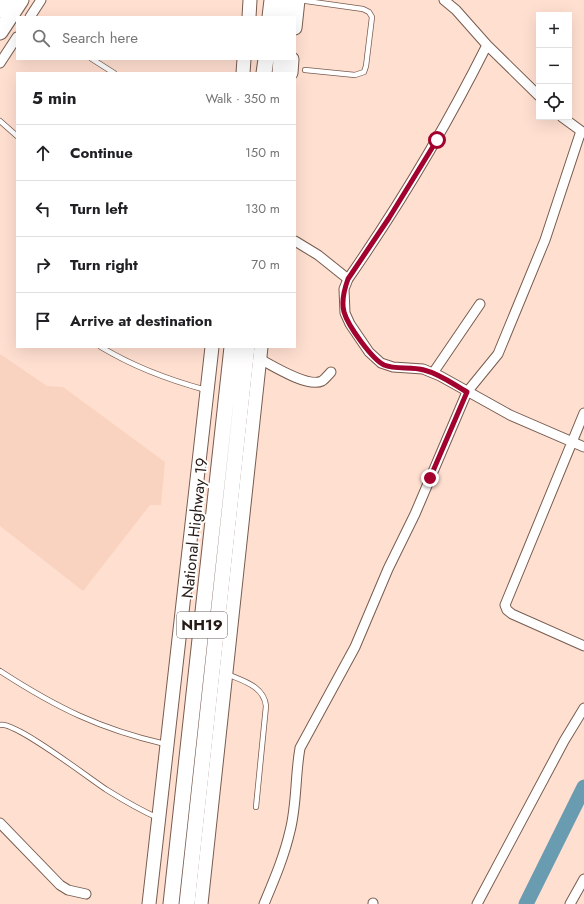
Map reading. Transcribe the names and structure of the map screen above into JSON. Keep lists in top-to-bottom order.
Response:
{
  "streets": {
    "highway": ["National Highway 19", "NH19"]
  },
  "page": {
    "map_buttons": ["+", "−"],
    "search": "Search here",
    "heading": ["5 min", "Walk · 350 m"],
    "list": [
      ["Continue", "150 m"],
      ["Turn left", "130 m"],
      ["Turn right", "70 m"],
      "Arrive at destination"
    ]
  }
}
